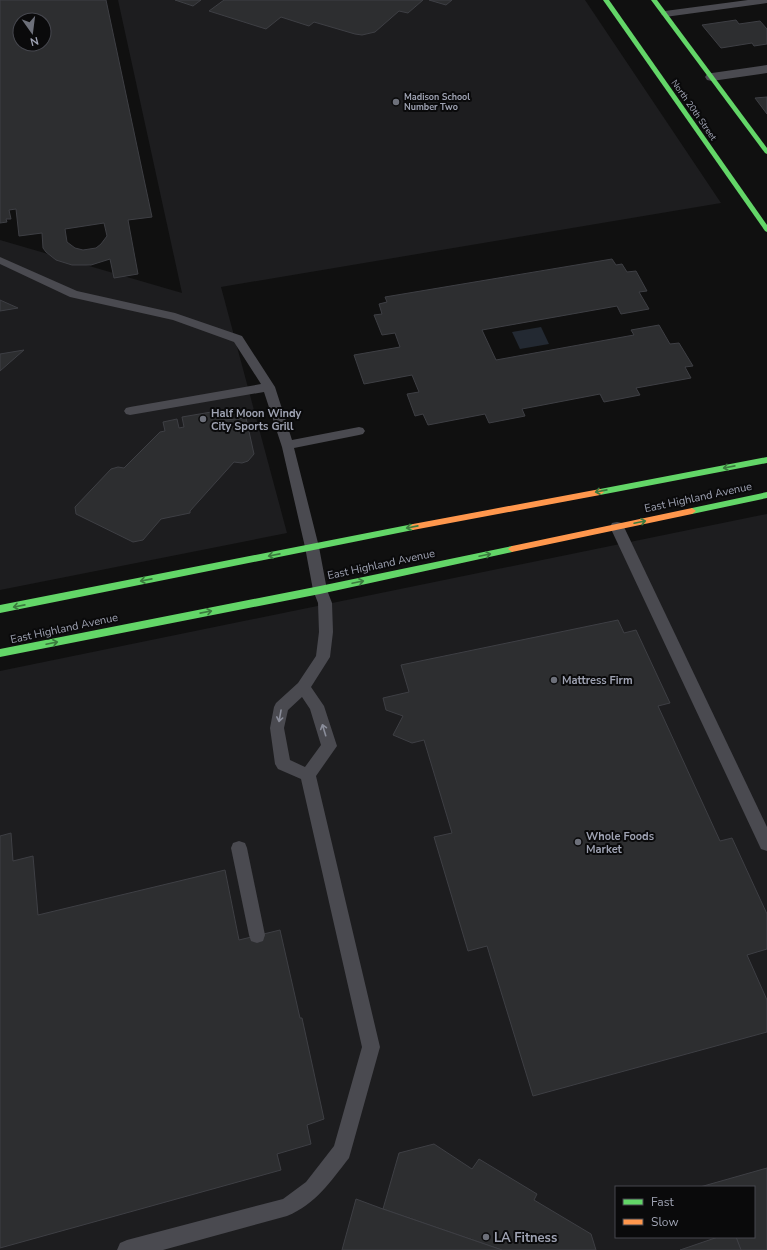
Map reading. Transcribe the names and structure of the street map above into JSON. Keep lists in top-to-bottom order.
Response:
{
  "streets": {
    "main road": ["North 20th Street", "East Highland Avenue"]
  },
  "places": [
    "Madison School Number Two",
    "Half Moon Windy City Sports Grill",
    "Mattress Firm",
    "Whole Foods Market",
    "LA Fitness"
  ],
  "legend": ["Fast", "Slow"],
  "north": "bottom"
}
